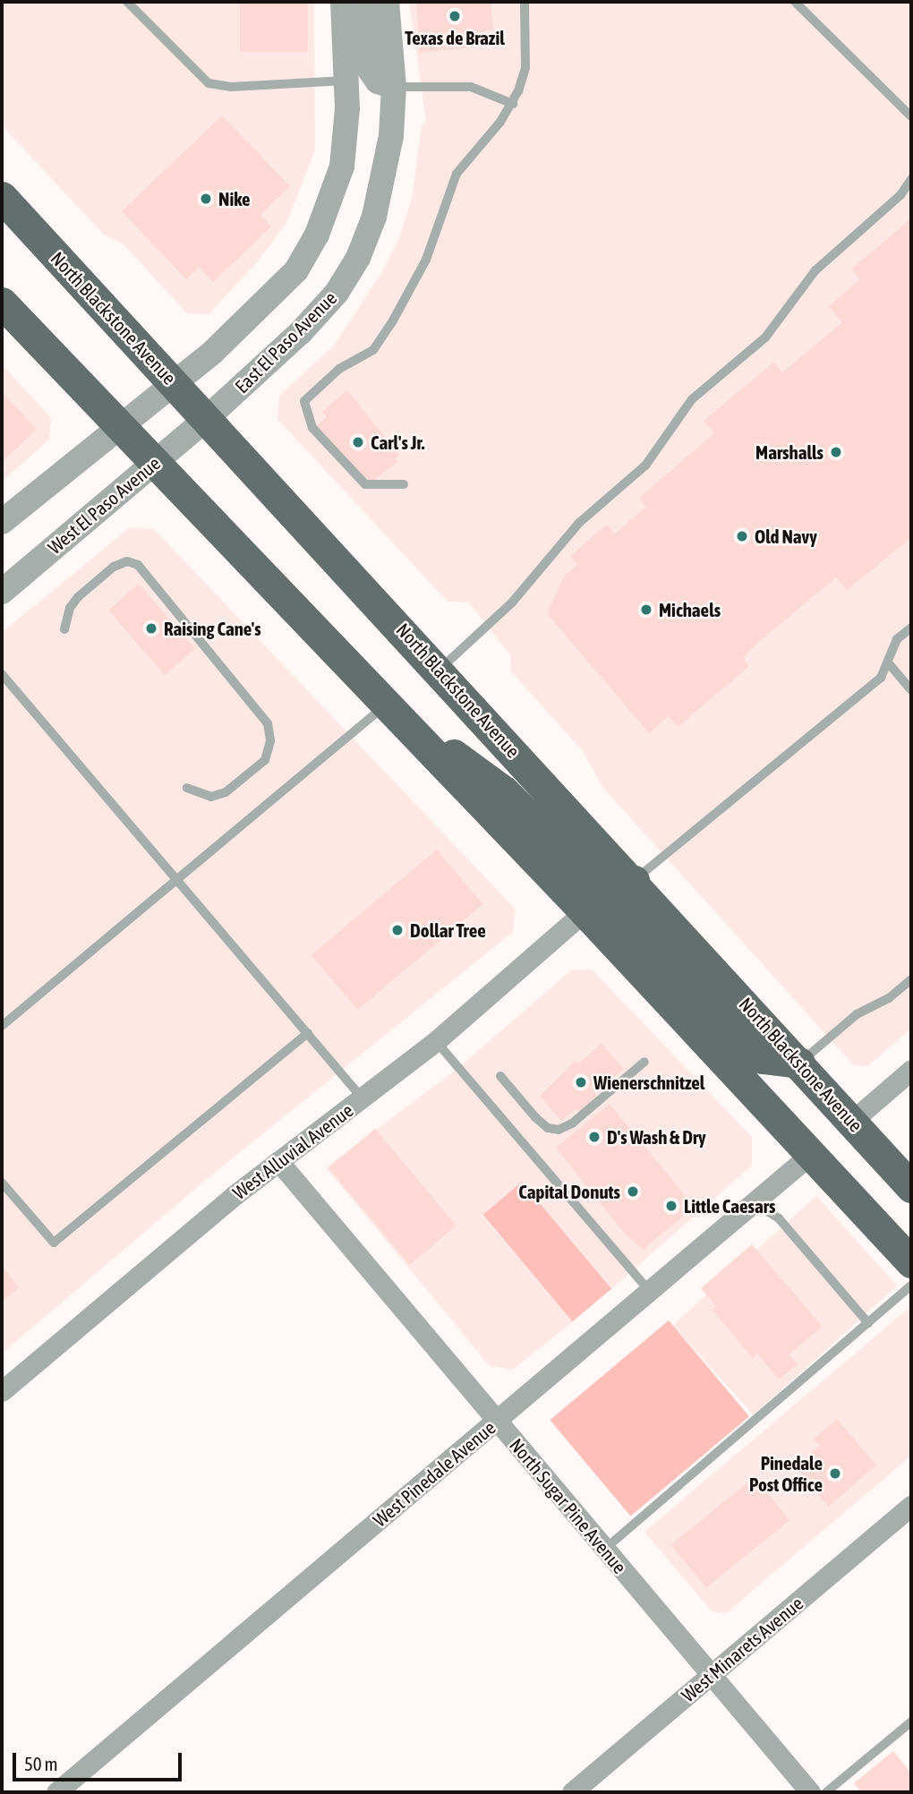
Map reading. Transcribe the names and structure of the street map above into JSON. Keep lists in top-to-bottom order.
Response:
{
  "streets": {
    "main road": ["North Blackstone Avenue"],
    "street": [
      "East El Paso Avenue",
      "West El Paso Avenue",
      "West Alluvial Avenue",
      "West Pinedale Avenue",
      "North Sugar Pine Avenue",
      "West Minarets Avenue"
    ]
  },
  "crossings": [
    ["North Blackstone Avenue", "East El Paso Avenue"],
    ["North Blackstone Avenue", "West El Paso Avenue"],
    ["East El Paso Avenue", "West El Paso Avenue"],
    ["West Alluvial Avenue", "North Sugar Pine Avenue"],
    ["West Pinedale Avenue", "North Sugar Pine Avenue"],
    ["North Sugar Pine Avenue", "West Minarets Avenue"]
  ],
  "places": [
    "Texas de Brazil",
    "Nike",
    "Carl's Jr.",
    "Marshalls",
    "Old Navy",
    "Michaels",
    "Raising Cane's",
    "Dollar Tree",
    "Wienerschnitzel",
    "D's Wash & Dry",
    "Capital Donuts",
    "Little Caesars",
    "Pinedale Post Office"
  ],
  "scale_bar": "50 m"
}
